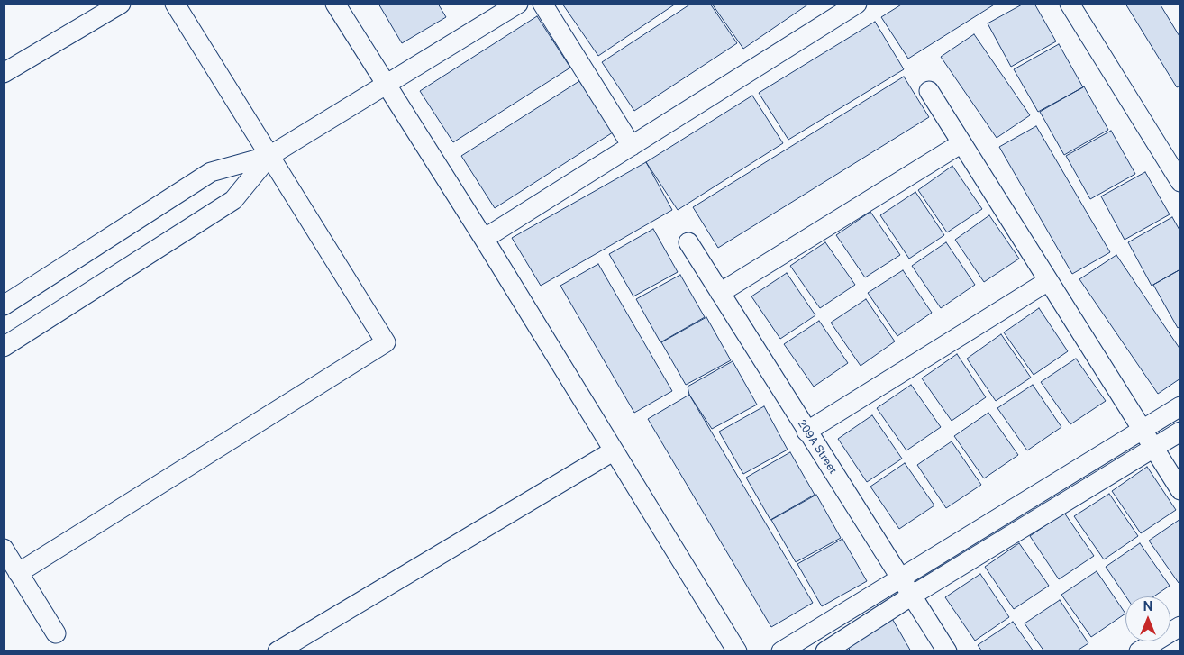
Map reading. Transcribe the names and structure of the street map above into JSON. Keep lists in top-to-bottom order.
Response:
{
  "streets": {
    "street": ["209A Street"]
  },
  "north": "top"
}
